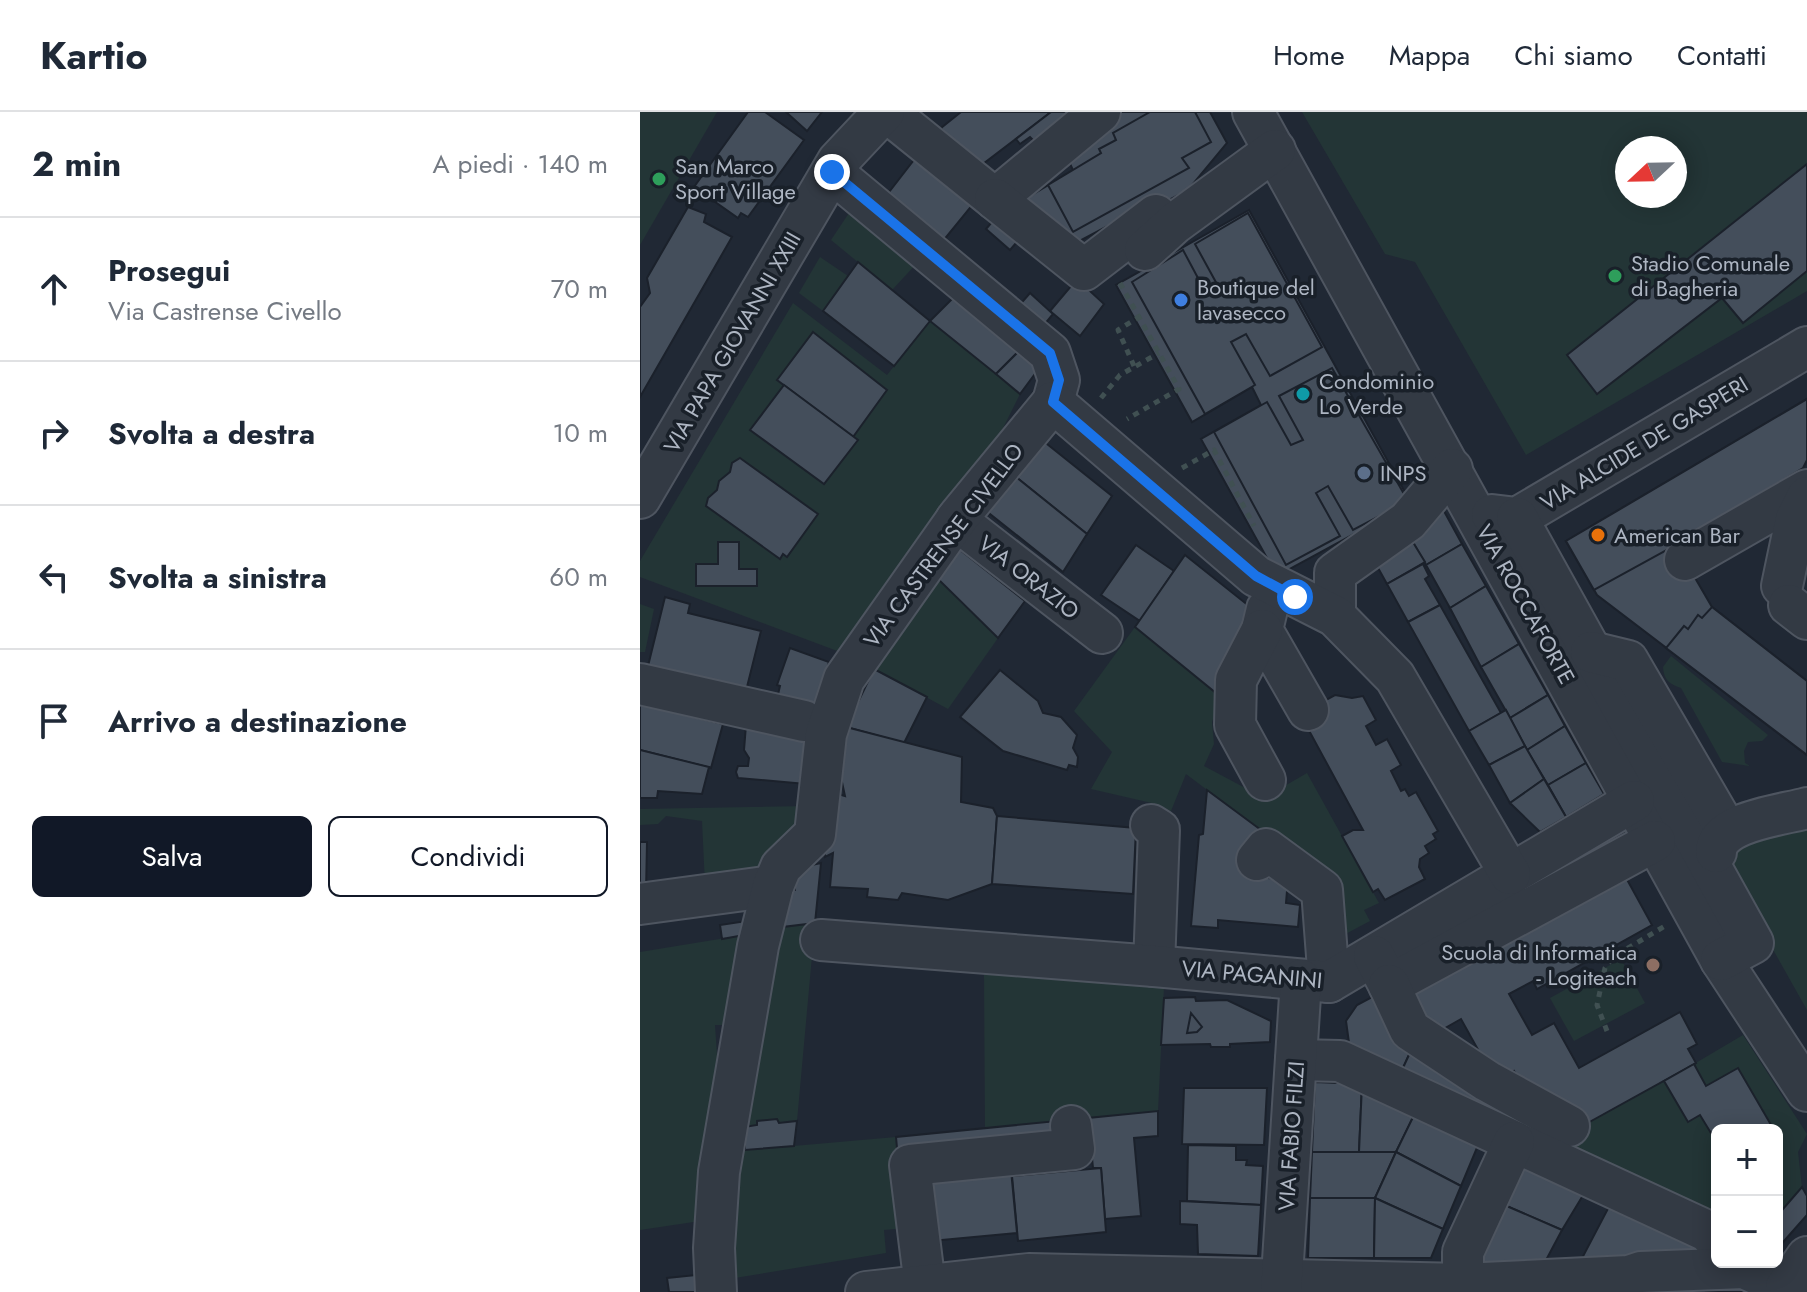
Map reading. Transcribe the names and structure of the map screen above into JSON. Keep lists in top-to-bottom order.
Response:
{
  "streets": {
    "street": [
      "VIA PAPA GIOVANNI XXIII",
      "VIA ALCIDE DE GASPERI",
      "VIA CASTRENSE CIVELLO",
      "VIA ORAZIO",
      "VIA ROCCAFORTE",
      "VIA PAGANINI",
      "VIA FABIO FILZI"
    ]
  },
  "crossings": [
    ["VIA ALCIDE DE GASPERI", "VIA ROCCAFORTE"],
    ["VIA CASTRENSE CIVELLO", "VIA ORAZIO"],
    ["VIA ROCCAFORTE", "VIA PAGANINI"],
    ["VIA PAGANINI", "VIA FABIO FILZI"]
  ],
  "places": [
    "San Marco Sport Village",
    "Stadio Comunale di Bagheria",
    "Boutique del lavasecco",
    "Condominio Lo Verde",
    "INPS",
    "American Bar",
    "Scuola di Informatica - Logiteach"
  ],
  "north": "left",
  "page": {
    "header": "Kartio",
    "nav": [
      "Home",
      "Mappa",
      "Chi siamo",
      "Contatti"
    ],
    "heading": ["2 min", "A piedi · 140 m"],
    "list": [
      ["Prosegui", "Via Castrense Civello", "70 m"],
      ["Svolta a destra", "10 m"],
      ["Svolta a sinistra", "60 m"],
      "Arrivo a destinazione"
    ],
    "buttons": ["Salva", "Condividi"],
    "map_buttons": ["+", "−"]
  }
}
